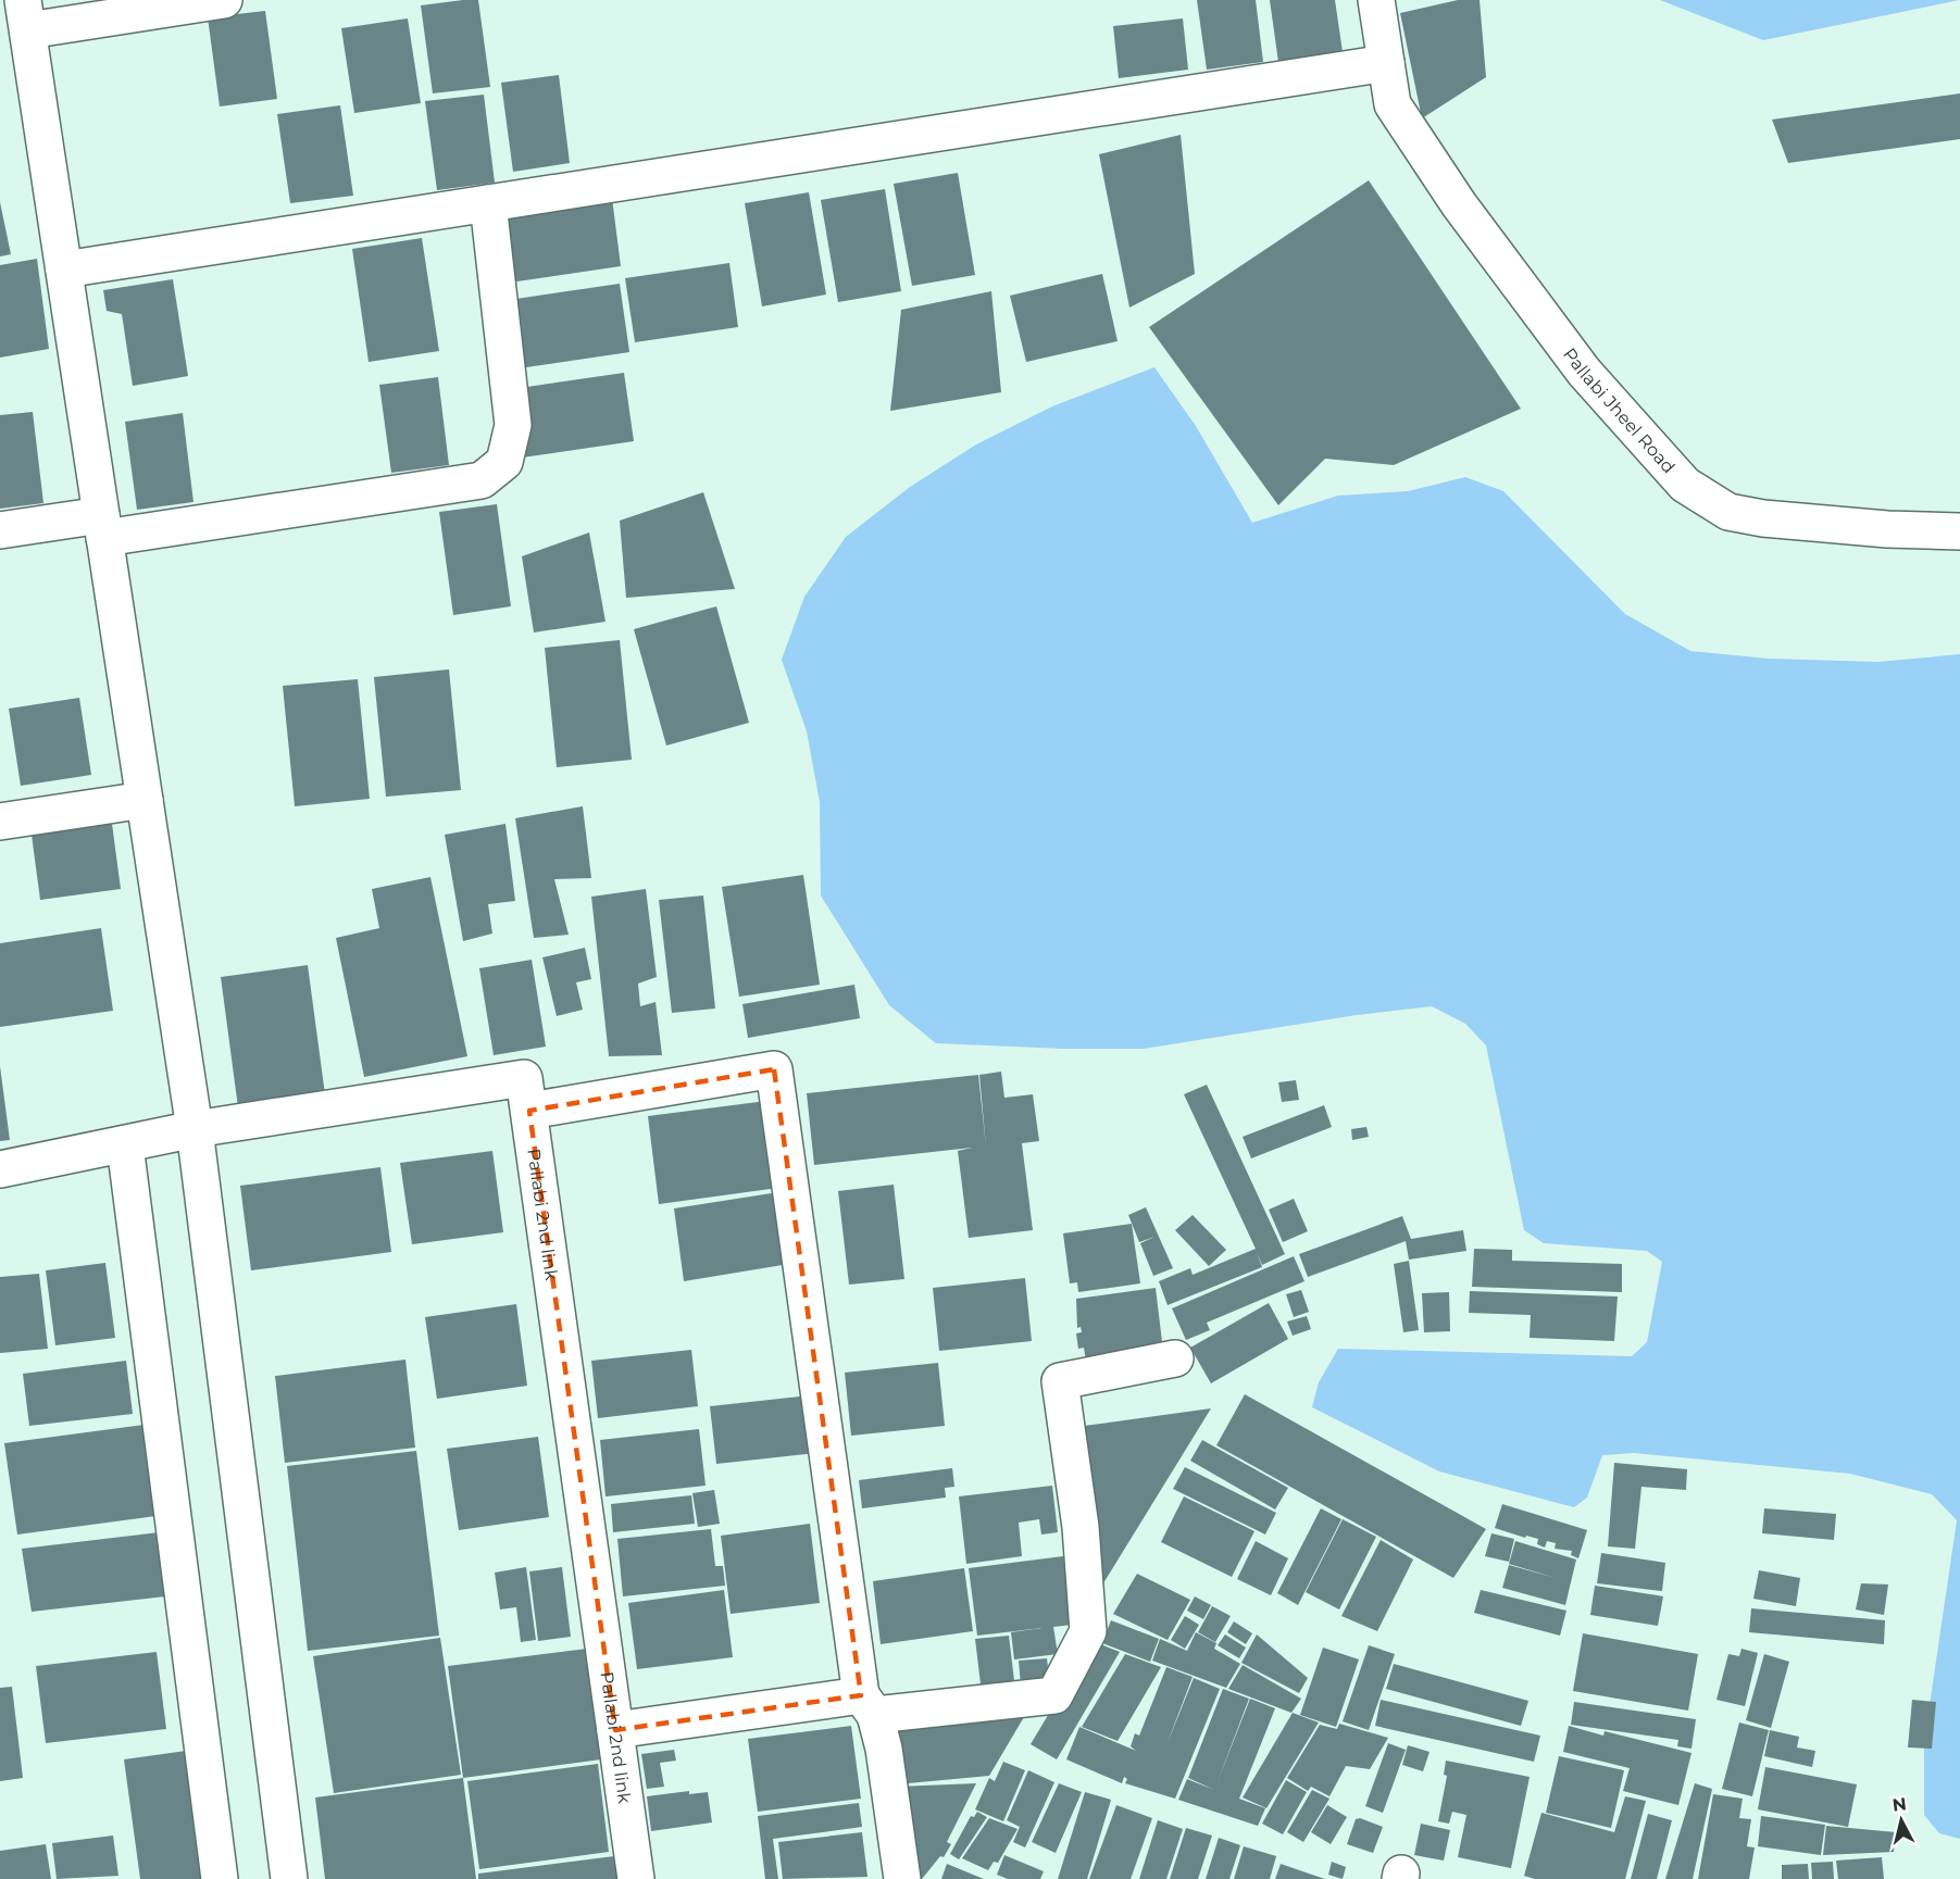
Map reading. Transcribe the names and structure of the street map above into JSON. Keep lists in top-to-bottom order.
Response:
{
  "streets": {
    "street": ["Pallabi Jheel Road", "Pallabi 2nd link"]
  },
  "north": "top"
}
